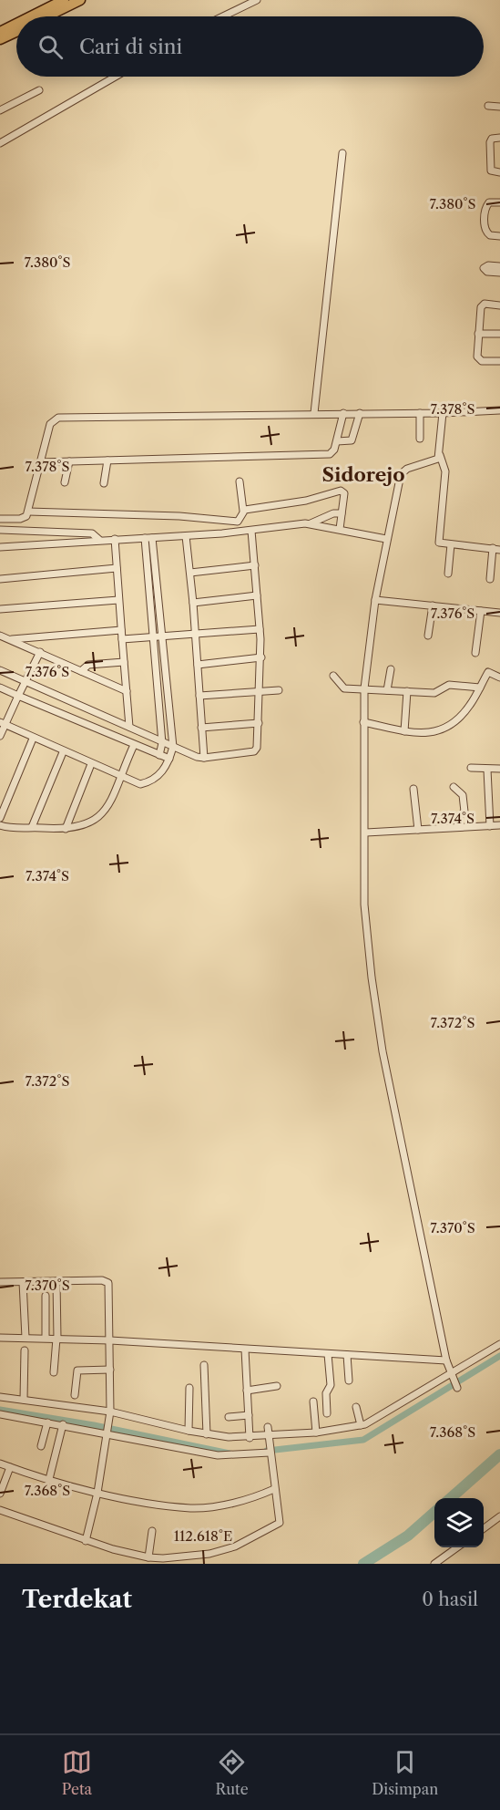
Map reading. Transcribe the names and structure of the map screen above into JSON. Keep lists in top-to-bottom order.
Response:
{
  "districts": ["Sidorejo"],
  "page": {
    "search": "Cari di sini",
    "heading": ["Terdekat", "0 hasil"],
    "nav": ["Peta", "Rute", "Disimpan"]
  },
  "coordinates": [
    "7.380°S",
    "7.378°S",
    "7.376°S",
    "7.374°S",
    "7.372°S",
    "7.370°S",
    "7.368°S",
    "112.618°E"
  ]
}
